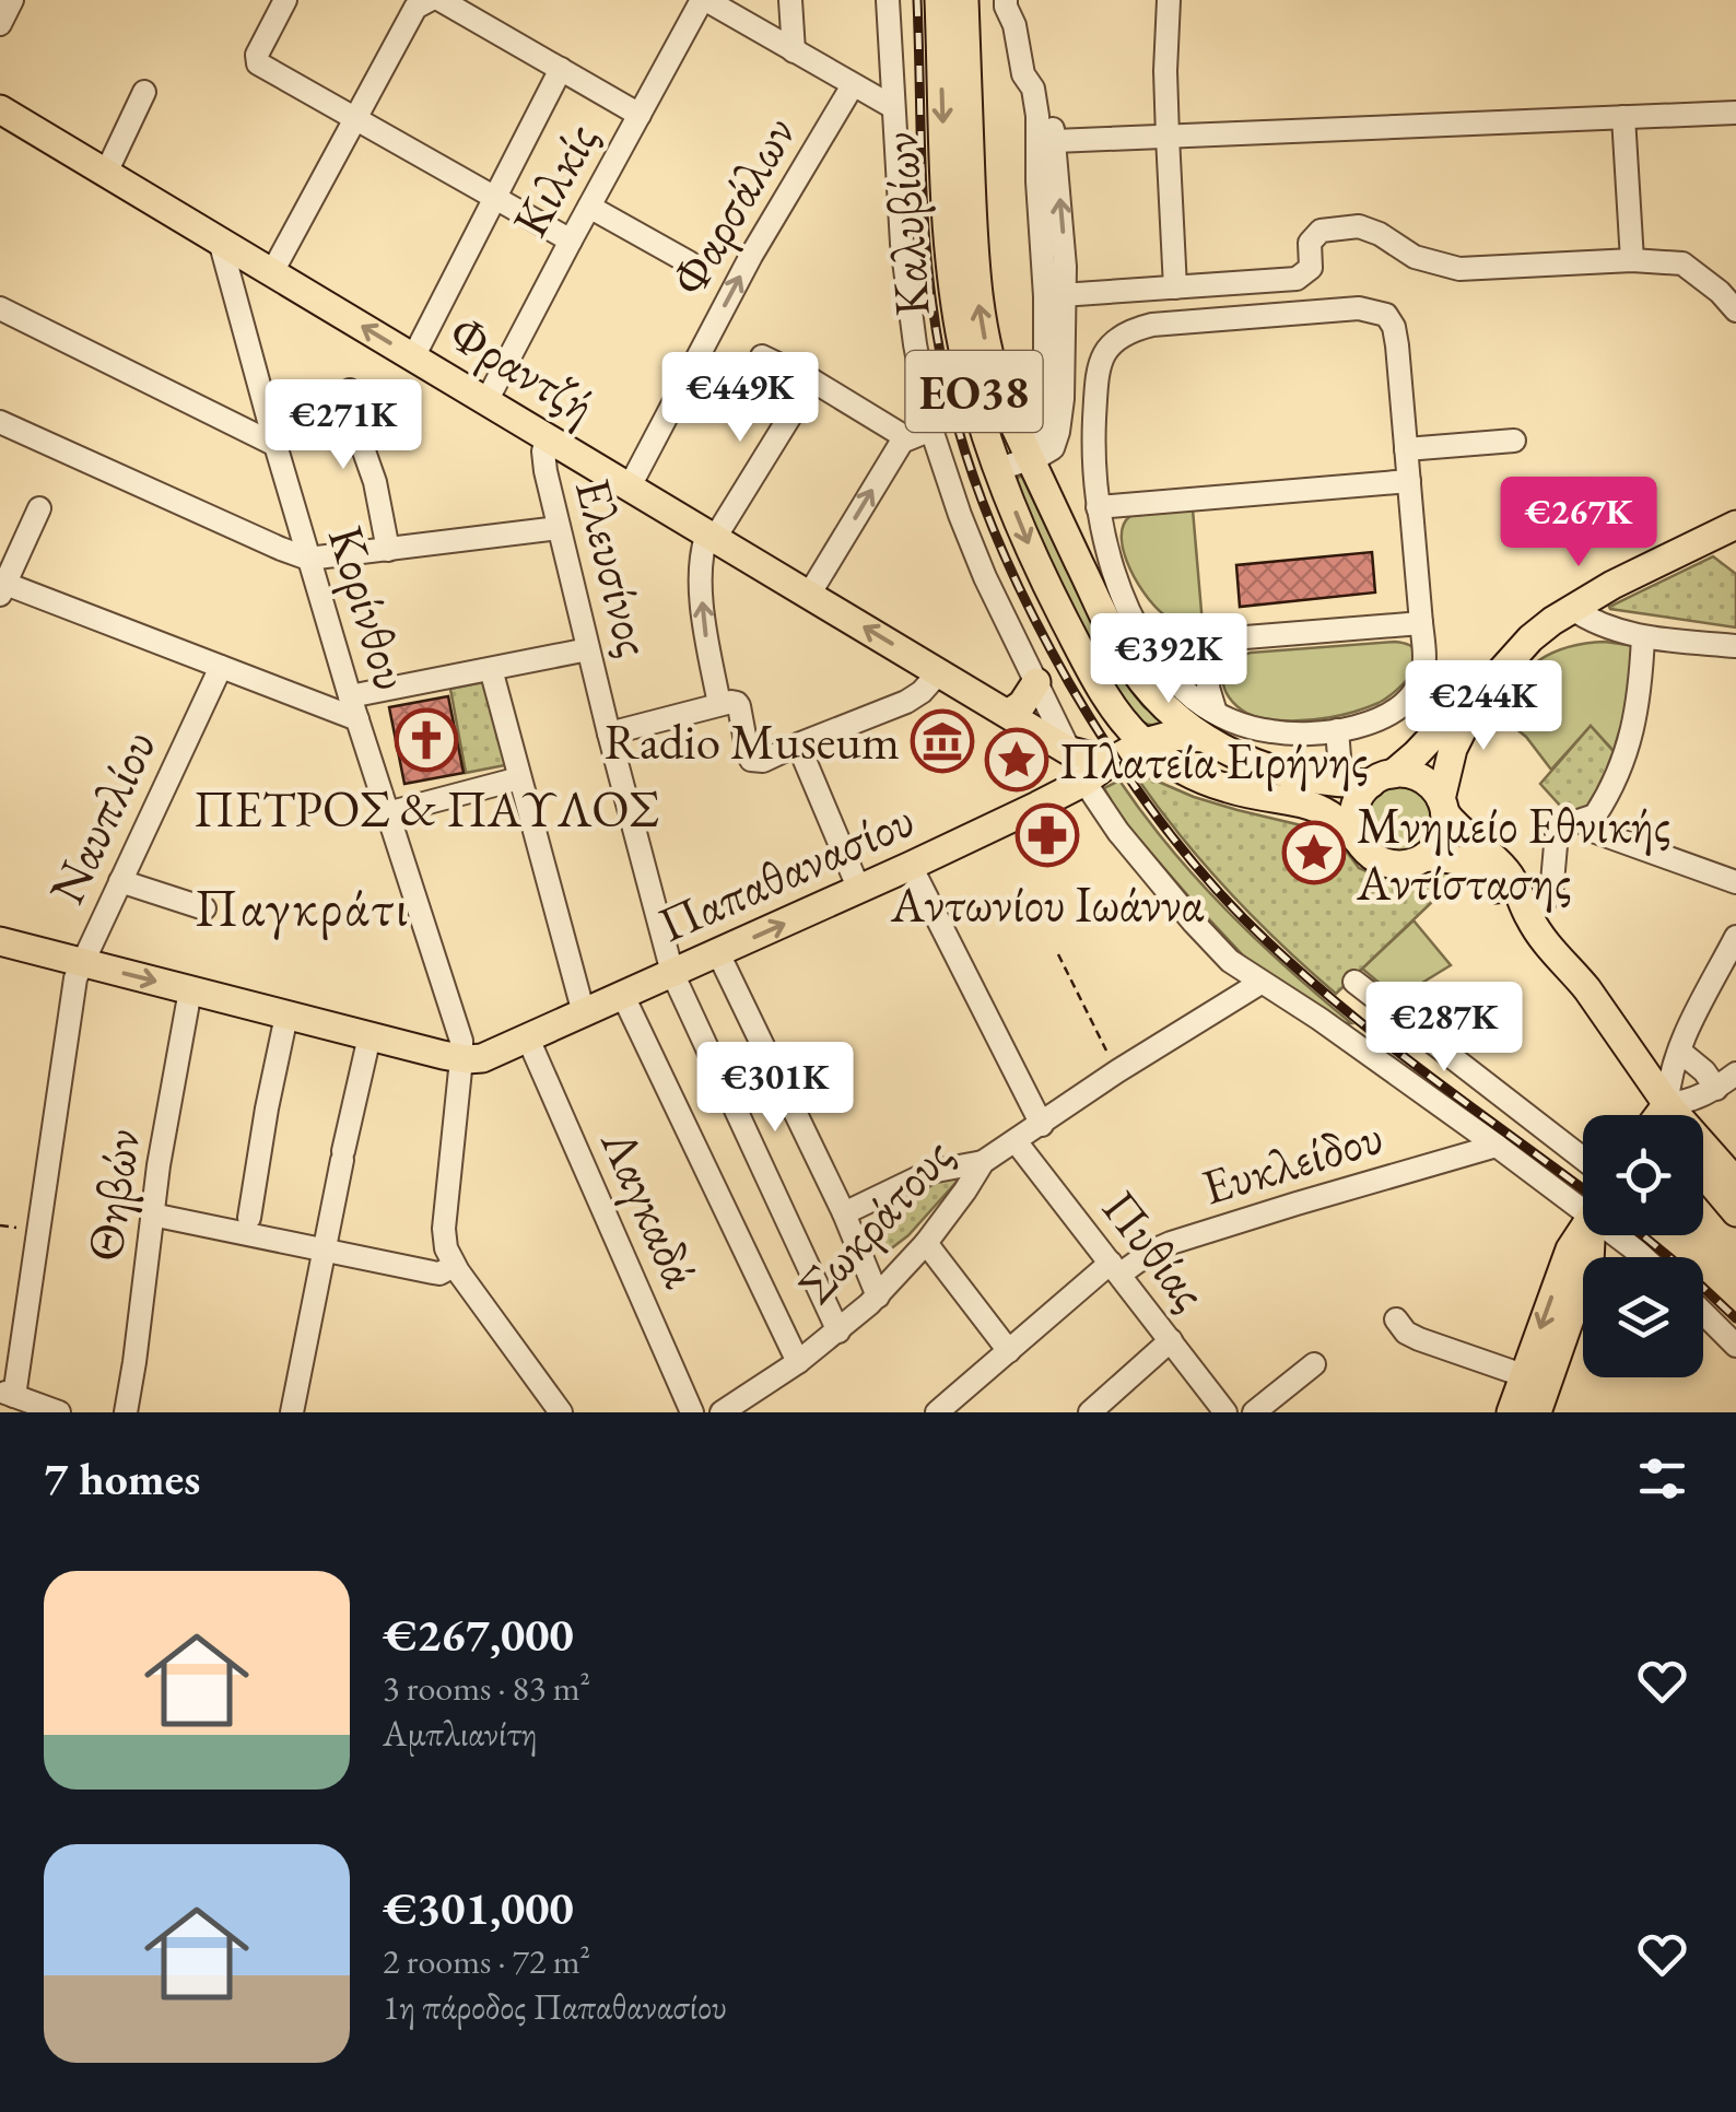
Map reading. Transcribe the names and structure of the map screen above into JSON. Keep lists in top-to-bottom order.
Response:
{
  "streets": {
    "main road": [
      "Καλυβίων",
      "Φραντζή",
      "ΕΟ38",
      "Παπαθανασίου"
    ],
    "street": [
      "Κιλκίς",
      "Φαρσάλων",
      "Ελευσίνος",
      "Κορίνθου",
      "Ναυπλίου",
      "Ευκλείδου",
      "Θηβών",
      "Λαγκαδά",
      "Σωκράτους",
      "Πυθίας"
    ]
  },
  "crossings": [
    ["Κιλκίς", "Φραντζή"],
    ["Φαρσάλων", "Φραντζή"],
    ["Καλυβίων", "ΕΟ38"],
    ["Καλυβίων", "Παπαθανασίου"],
    ["Φραντζή", "Ελευσίνος"],
    ["Φραντζή", "Κορίνθου"],
    ["Φραντζή", "Παπαθανασίου"],
    ["Ελευσίνος", "Παπαθανασίου"],
    ["Ελευσίνος", "Σωκράτους"],
    ["Κορίνθου", "Παπαθανασίου"],
    ["Παπαθανασίου", "Λαγκαδά"],
    ["Ευκλείδου", "Πυθίας"],
    ["Σωκράτους", "Πυθίας"]
  ],
  "districts": ["Παγκράτι"],
  "places": {
    "church": ["ΠΕΤΡΟΣ & ΠΑΥΛΟΣ"],
    "museum": ["Radio Museum"],
    "place": ["Πλατεία Ειρήνης", "Μνημείο Εθνικής Αντίστασης"],
    "pharmacy": ["Αντωνίου Ιωάννα"]
  },
  "page": {
    "price": [
      "€449K",
      "€271K",
      "€267K",
      "€392K",
      "€244K",
      "€287K",
      "€301K"
    ],
    "heading": "7 homes",
    "list": [
      {
        "name": "€267,000",
        "note": "3 rooms · 83 m² · Αμπλιανίτη"
      },
      {
        "name": "€301,000",
        "note": "2 rooms · 72 m² · 1η πάροδος Παπαθανασίου"
      }
    ]
  }
}
